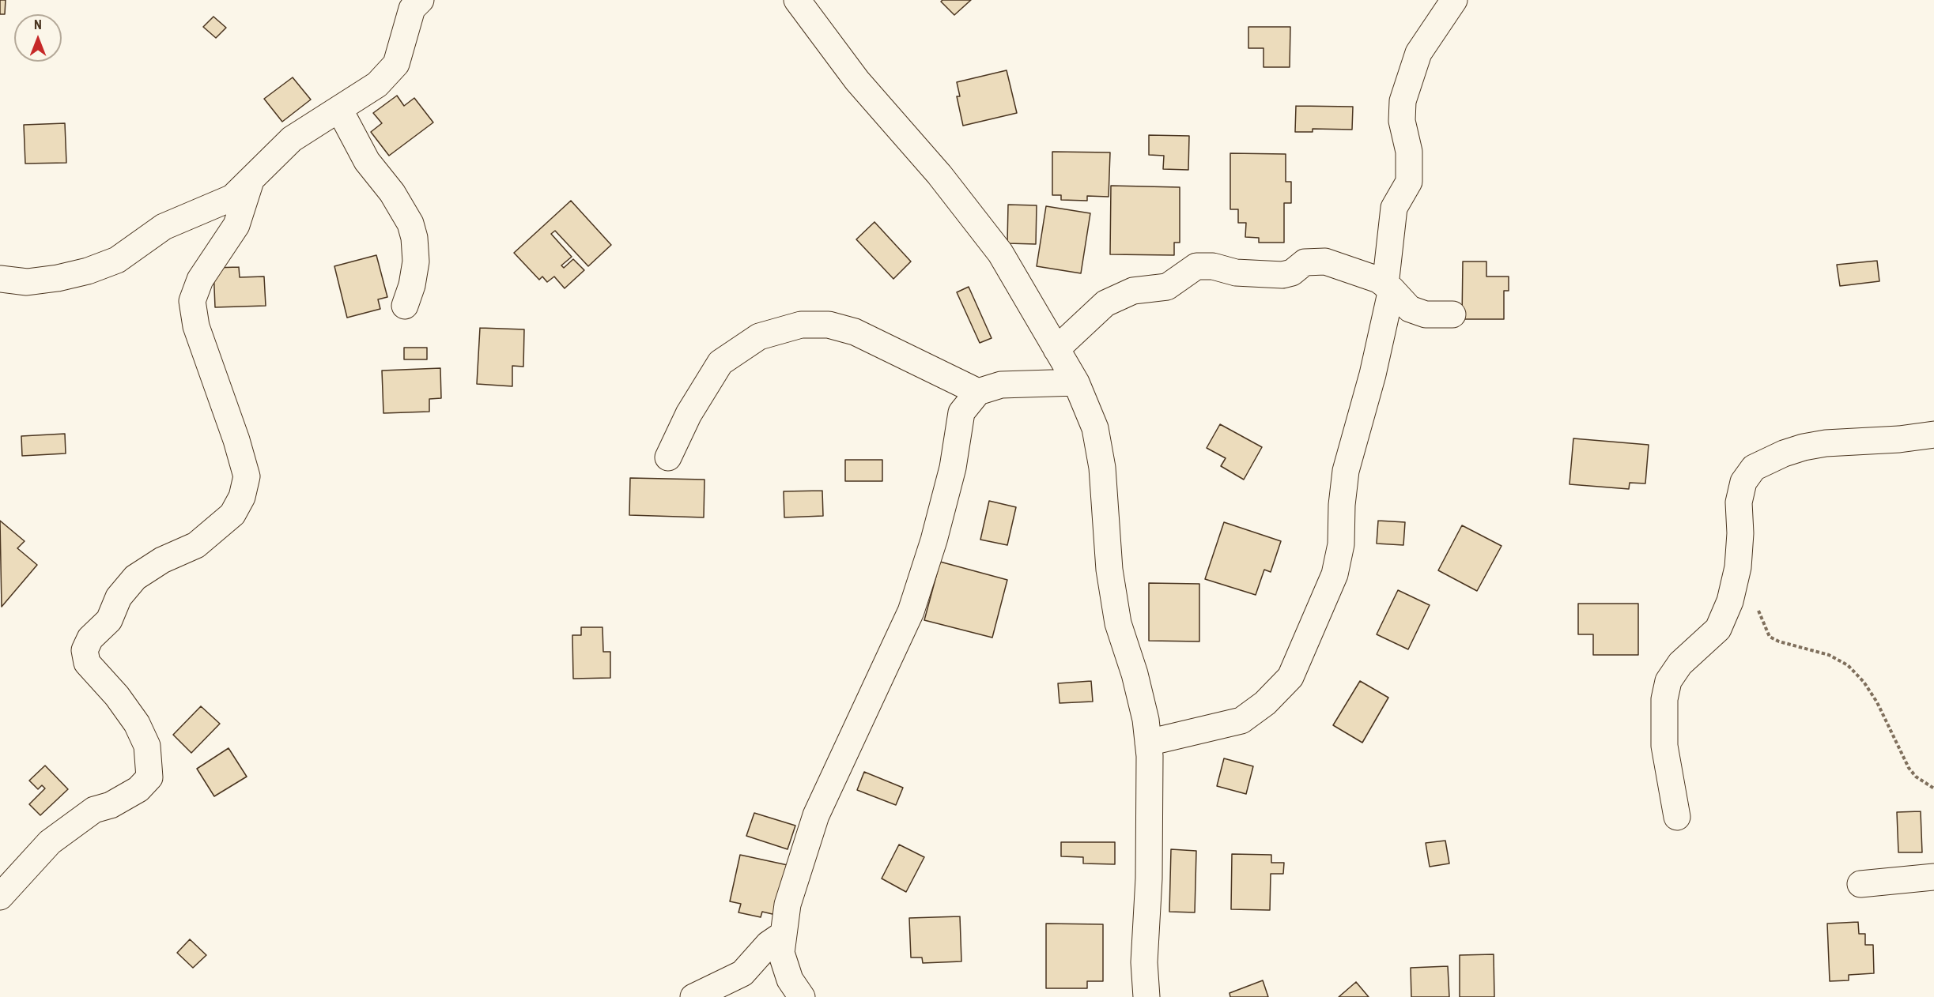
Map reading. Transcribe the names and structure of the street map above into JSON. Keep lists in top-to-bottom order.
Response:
{
  "north": "top"
}
